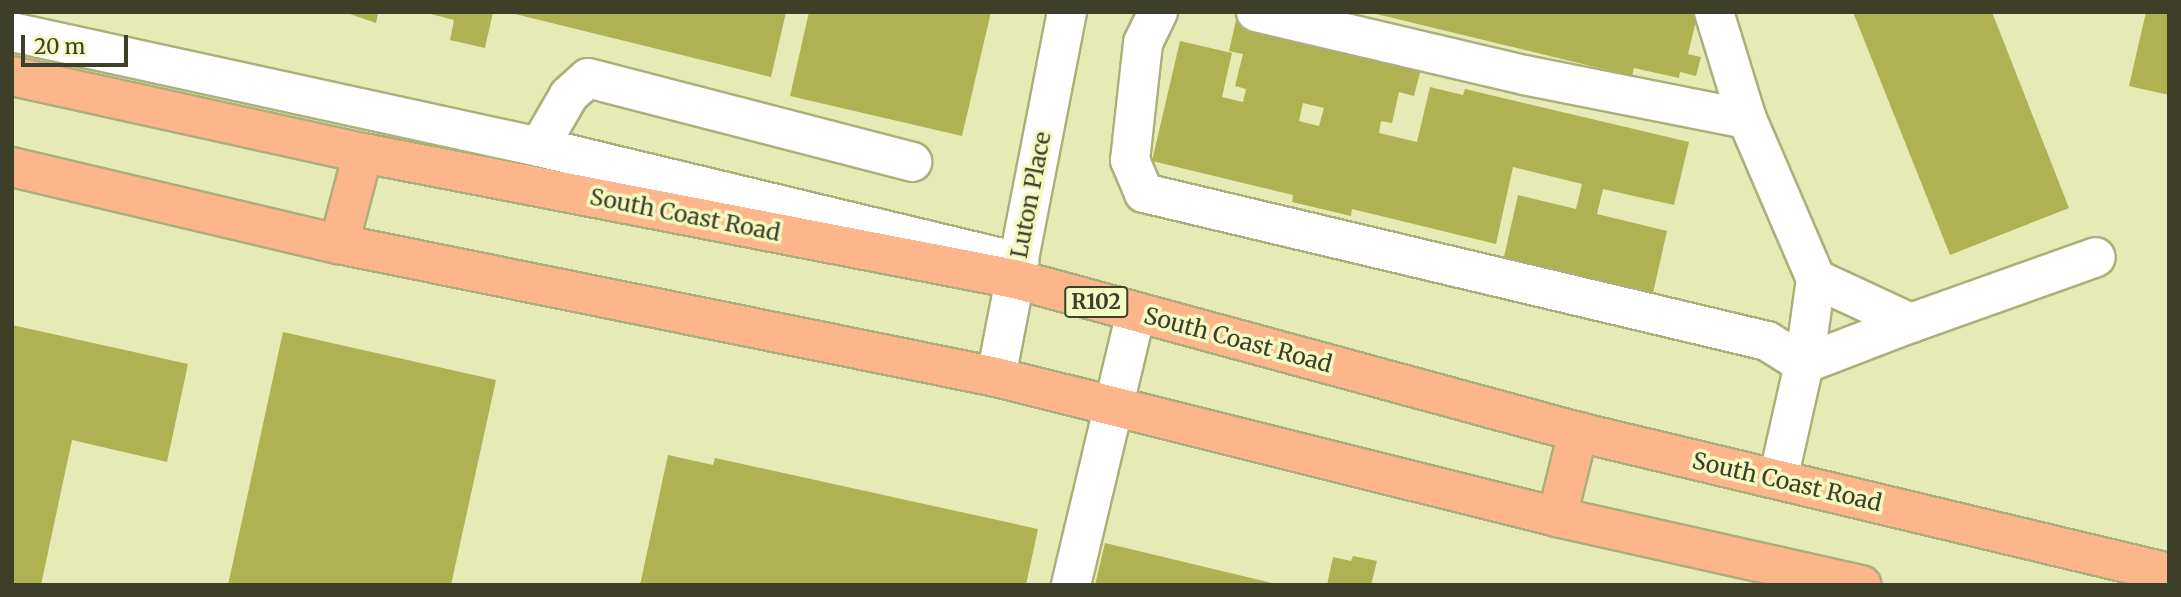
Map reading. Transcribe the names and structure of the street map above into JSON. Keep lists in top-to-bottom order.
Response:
{
  "streets": {
    "highway": ["South Coast Road", "R102"],
    "lane": ["Luton Place"]
  },
  "crossings": [
    ["Luton Place", "South Coast Road"]
  ],
  "scale_bar": "20 m"
}
